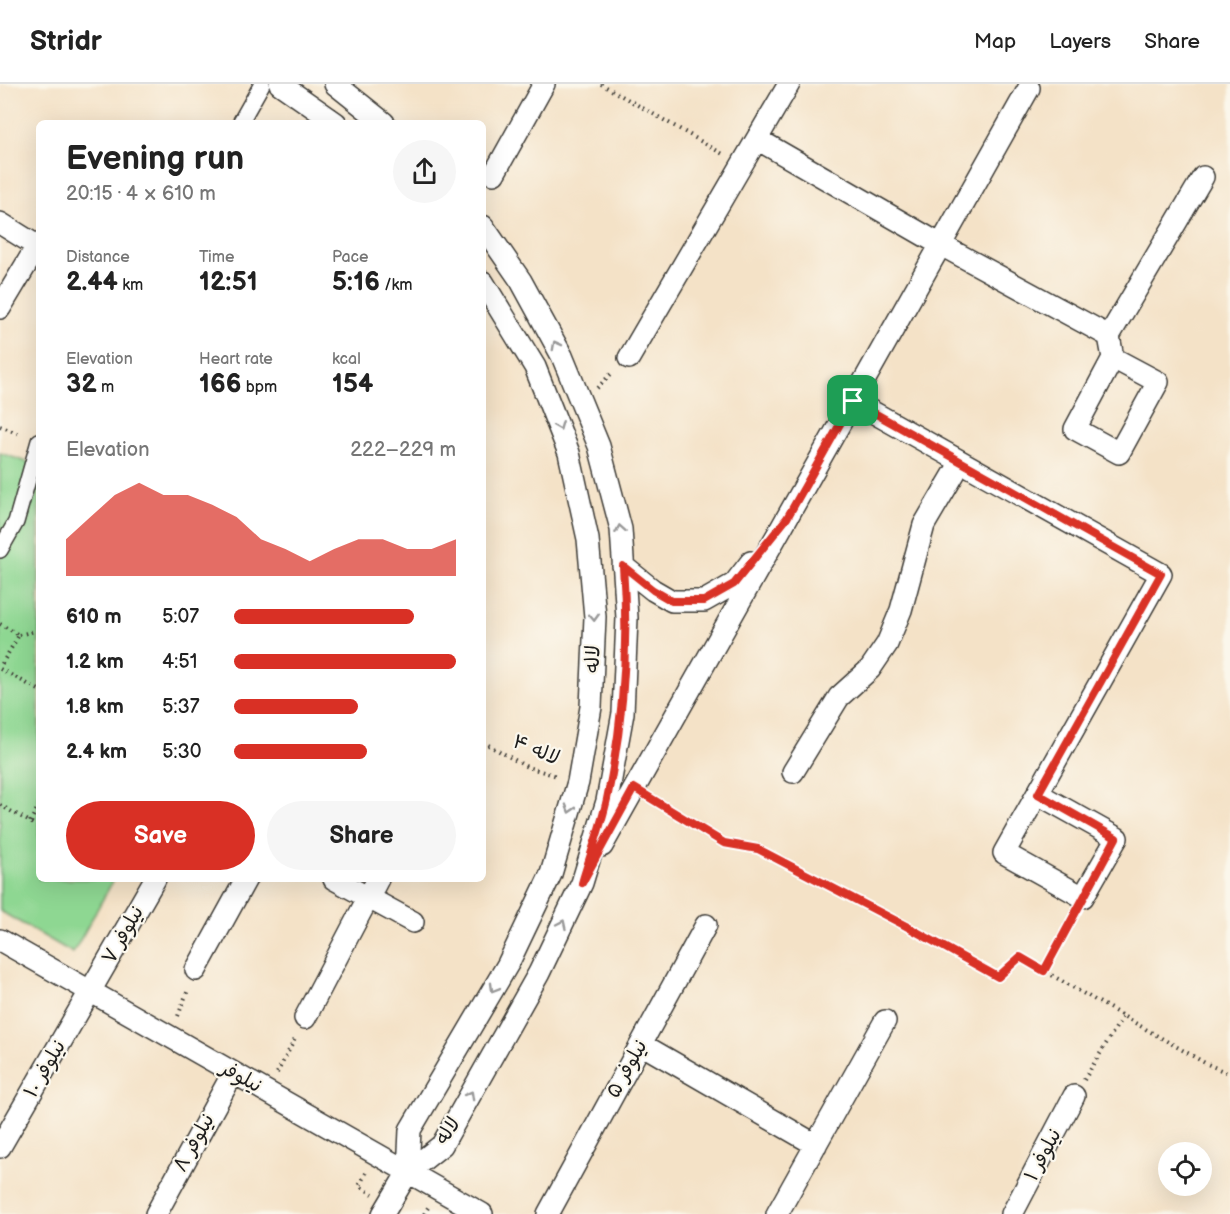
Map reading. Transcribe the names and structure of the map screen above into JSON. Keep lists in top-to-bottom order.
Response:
{
  "streets": {
    "street": [
      "لاله",
      "نیلوفر ۷",
      "نیلوفر ۱۰",
      "نیلوفر ۵",
      "نیلوفر",
      "نیلوفر ۸",
      "نیلوفر ۱"
    ],
    "path": ["لاله ۴"]
  },
  "crossings": [
    ["لاله", "لاله ۴"],
    ["لاله", "نیلوفر"],
    ["نیلوفر ۷", "نیلوفر ۱۰"],
    ["نیلوفر ۷", "نیلوفر"],
    ["نیلوفر ۱۰", "نیلوفر"],
    ["نیلوفر", "نیلوفر ۸"]
  ],
  "page": {
    "header": "Stridr",
    "nav": ["Map", "Layers", "Share"],
    "heading": ["Evening run", "20:15 · 4 × 610 m"],
    "stats": [
      ["Distance", "2.44 km"],
      ["Time", "12:51"],
      ["Pace", "5:16 /km"],
      ["Elevation", "32 m"],
      ["Heart rate", "166 bpm"],
      ["kcal", "154"]
    ],
    "chart": ["Elevation", "222–229 m"],
    "list": [
      {
        "name": "610 m",
        "note": "5:07"
      },
      {
        "name": "1.2 km",
        "note": "4:51"
      },
      {
        "name": "1.8 km",
        "note": "5:37"
      },
      {
        "name": "2.4 km",
        "note": "5:30"
      }
    ],
    "buttons": ["Save", "Share"]
  }
}
